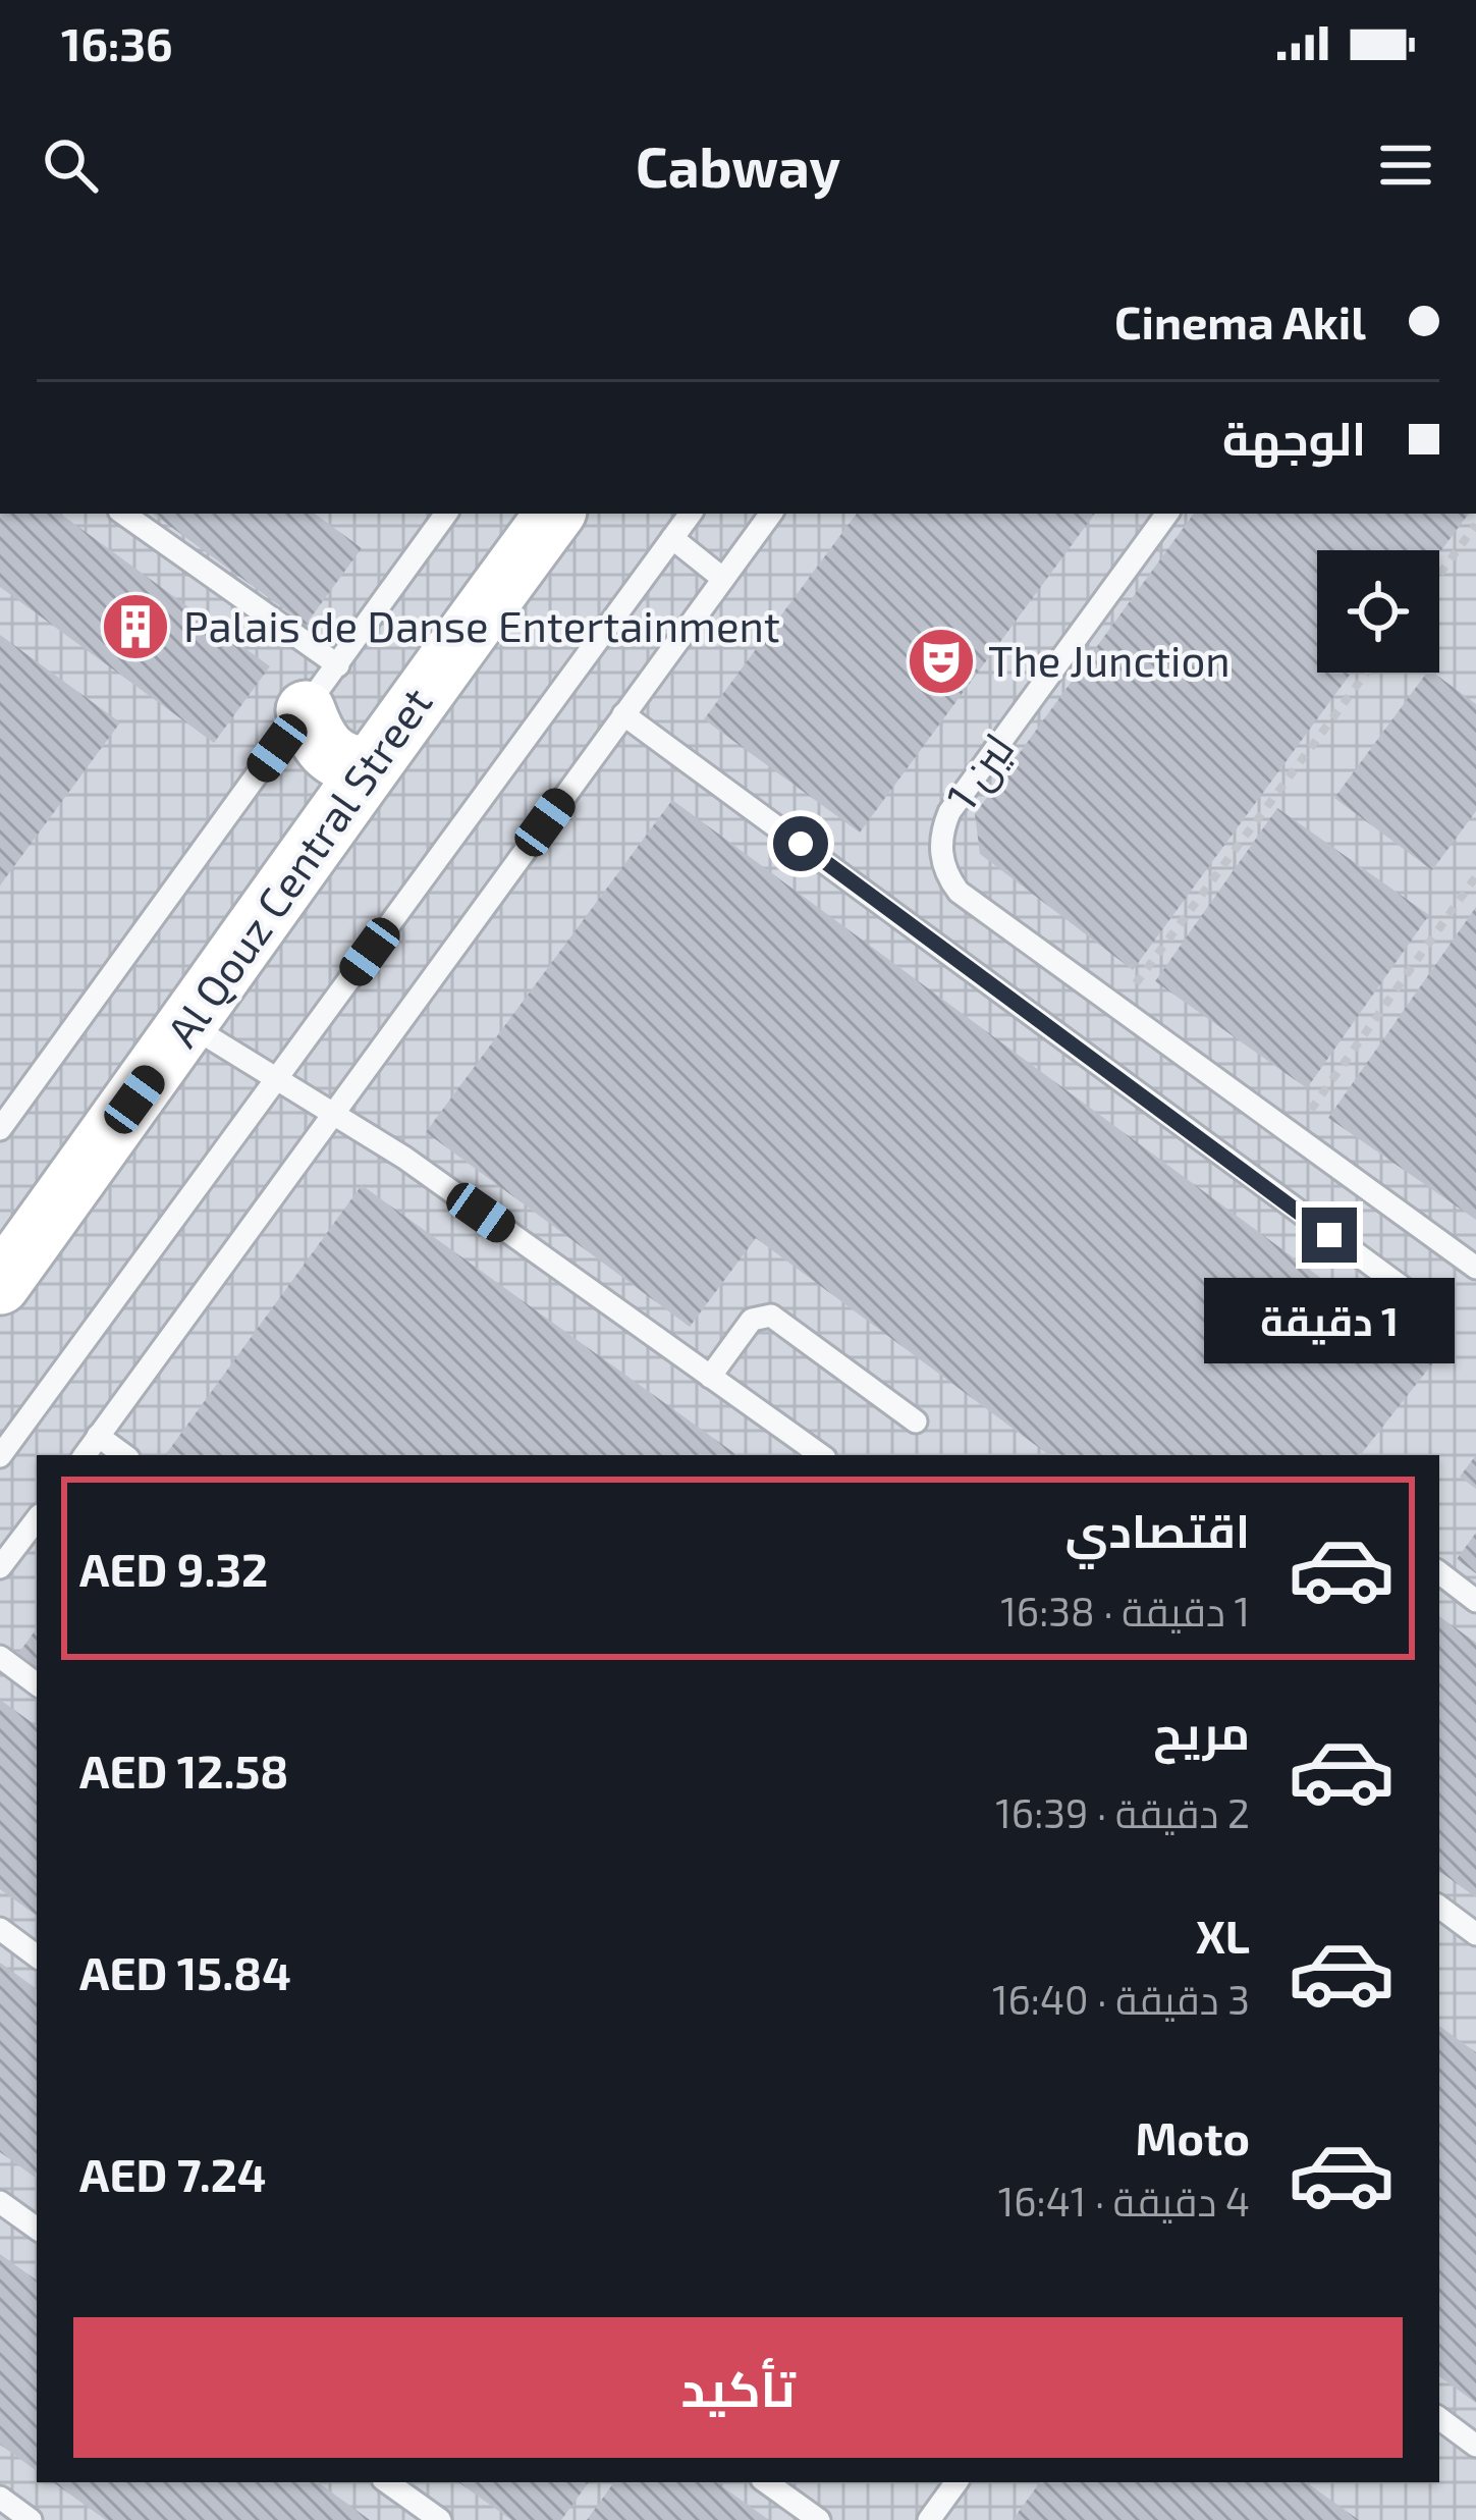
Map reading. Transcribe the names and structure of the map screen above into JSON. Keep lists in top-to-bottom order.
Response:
{
  "streets": {
    "street": ["Al Qouz Central Street"],
    "lane": ["لين 1"]
  },
  "places": {
    "building": ["Palais de Danse Entertainment"],
    "theatre": ["The Junction"]
  },
  "page": {
    "status": "16:36",
    "header": "Cabway",
    "banner": ["Cinema Akil", "الوجهة"],
    "bubble": "1 دقيقة",
    "list": [
      {
        "name": "اقتصادي",
        "note": "1 دقيقة · 16:38",
        "value": "AED 9.32"
      },
      {
        "name": "مريح",
        "note": "2 دقيقة · 16:39",
        "value": "AED 12.58"
      },
      {
        "name": "XL",
        "note": "3 دقيقة · 16:40",
        "value": "AED 15.84"
      },
      {
        "name": "Moto",
        "note": "4 دقيقة · 16:41",
        "value": "AED 7.24"
      }
    ],
    "buttons": "تأكيد"
  }
}
